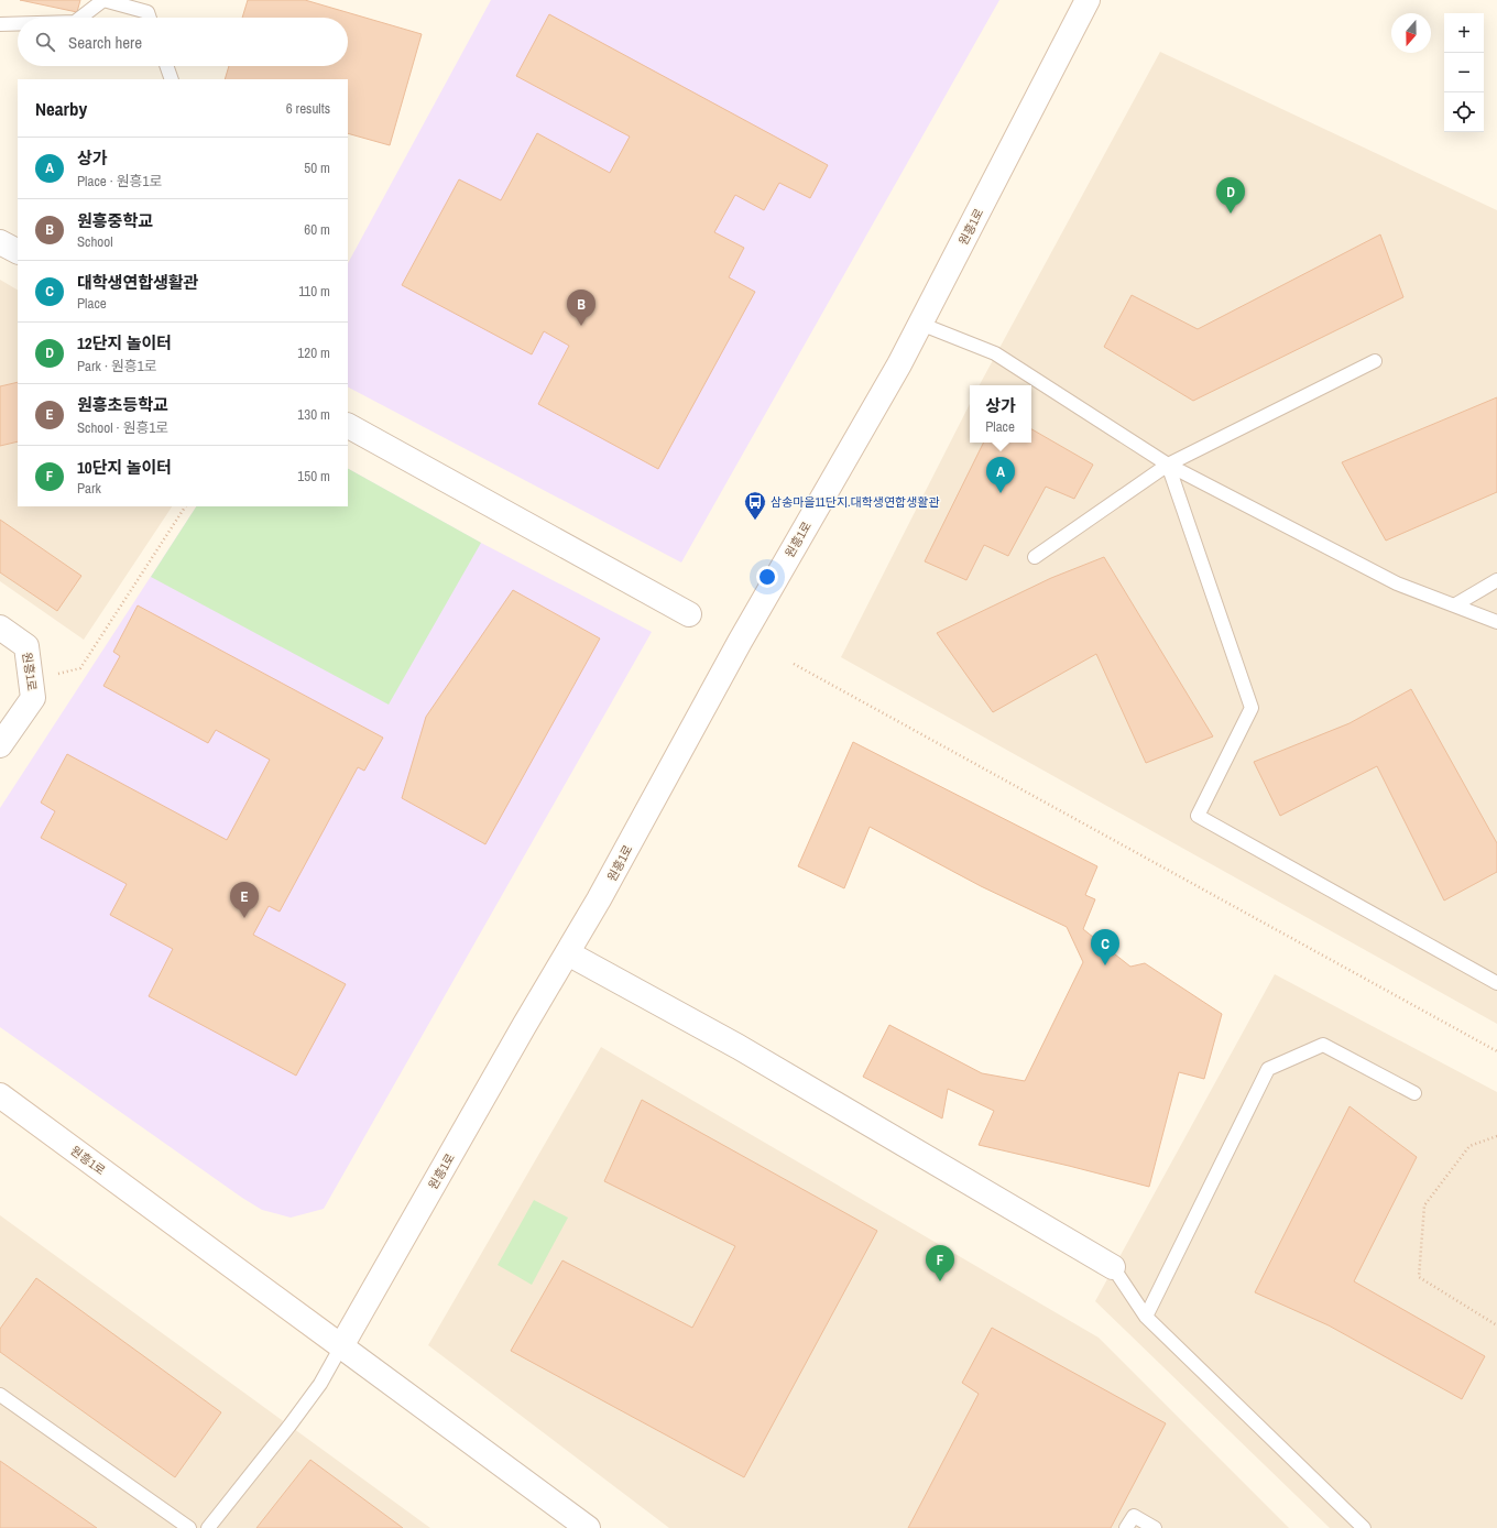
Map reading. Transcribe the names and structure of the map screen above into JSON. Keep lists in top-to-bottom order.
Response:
{
  "streets": {
    "street": ["원흥1로"]
  },
  "places": {
    "bus stop": ["삼송마을11단지.대학생연합생활관"]
  },
  "north": "bottom",
  "page": {
    "map_buttons": ["+", "−"],
    "search": "Search here",
    "heading": ["Nearby", "6 results"],
    "list": [
      {
        "mark": "A",
        "name": "상가",
        "note": "Place · 원흥1로",
        "value": "50 m"
      },
      {
        "mark": "B",
        "name": "원흥중학교",
        "note": "School",
        "value": "60 m"
      },
      {
        "mark": "C",
        "name": "대학생연합생활관",
        "note": "Place",
        "value": "110 m"
      },
      {
        "mark": "D",
        "name": "12단지 놀이터",
        "note": "Park · 원흥1로",
        "value": "120 m"
      },
      {
        "mark": "E",
        "name": "원흥초등학교",
        "note": "School · 원흥1로",
        "value": "130 m"
      },
      {
        "mark": "F",
        "name": "10단지 놀이터",
        "note": "Park",
        "value": "150 m"
      }
    ],
    "pins": [
      "D",
      "B",
      "A",
      "E",
      "C",
      "F"
    ],
    "popup": ["상가", "Place"]
  }
}
